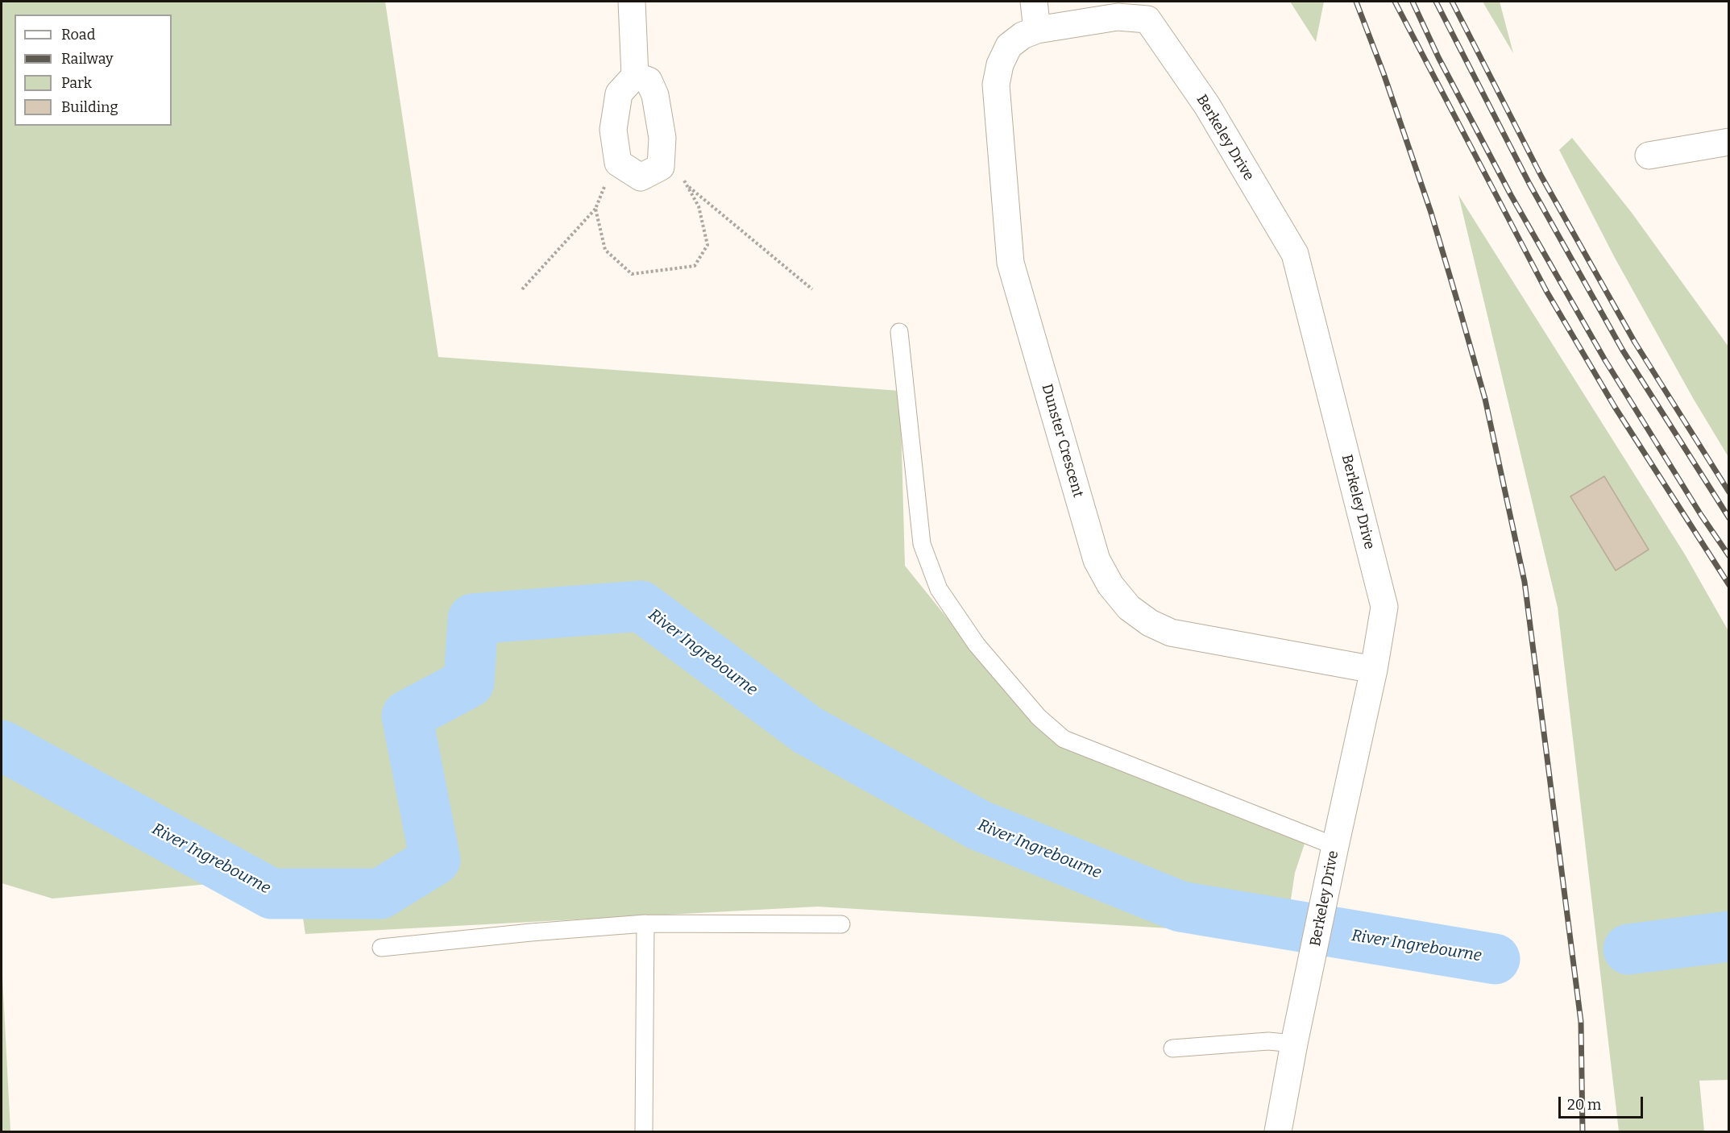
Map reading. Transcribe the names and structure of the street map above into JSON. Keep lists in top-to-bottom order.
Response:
{
  "streets": {
    "street": ["Berkeley Drive", "Dunster Crescent"]
  },
  "crossings": [
    ["Berkeley Drive", "Dunster Crescent"]
  ],
  "water": ["River Ingrebourne"],
  "legend": [
    "Road",
    "Railway",
    "Park",
    "Building"
  ],
  "scale_bar": "20 m"
}
